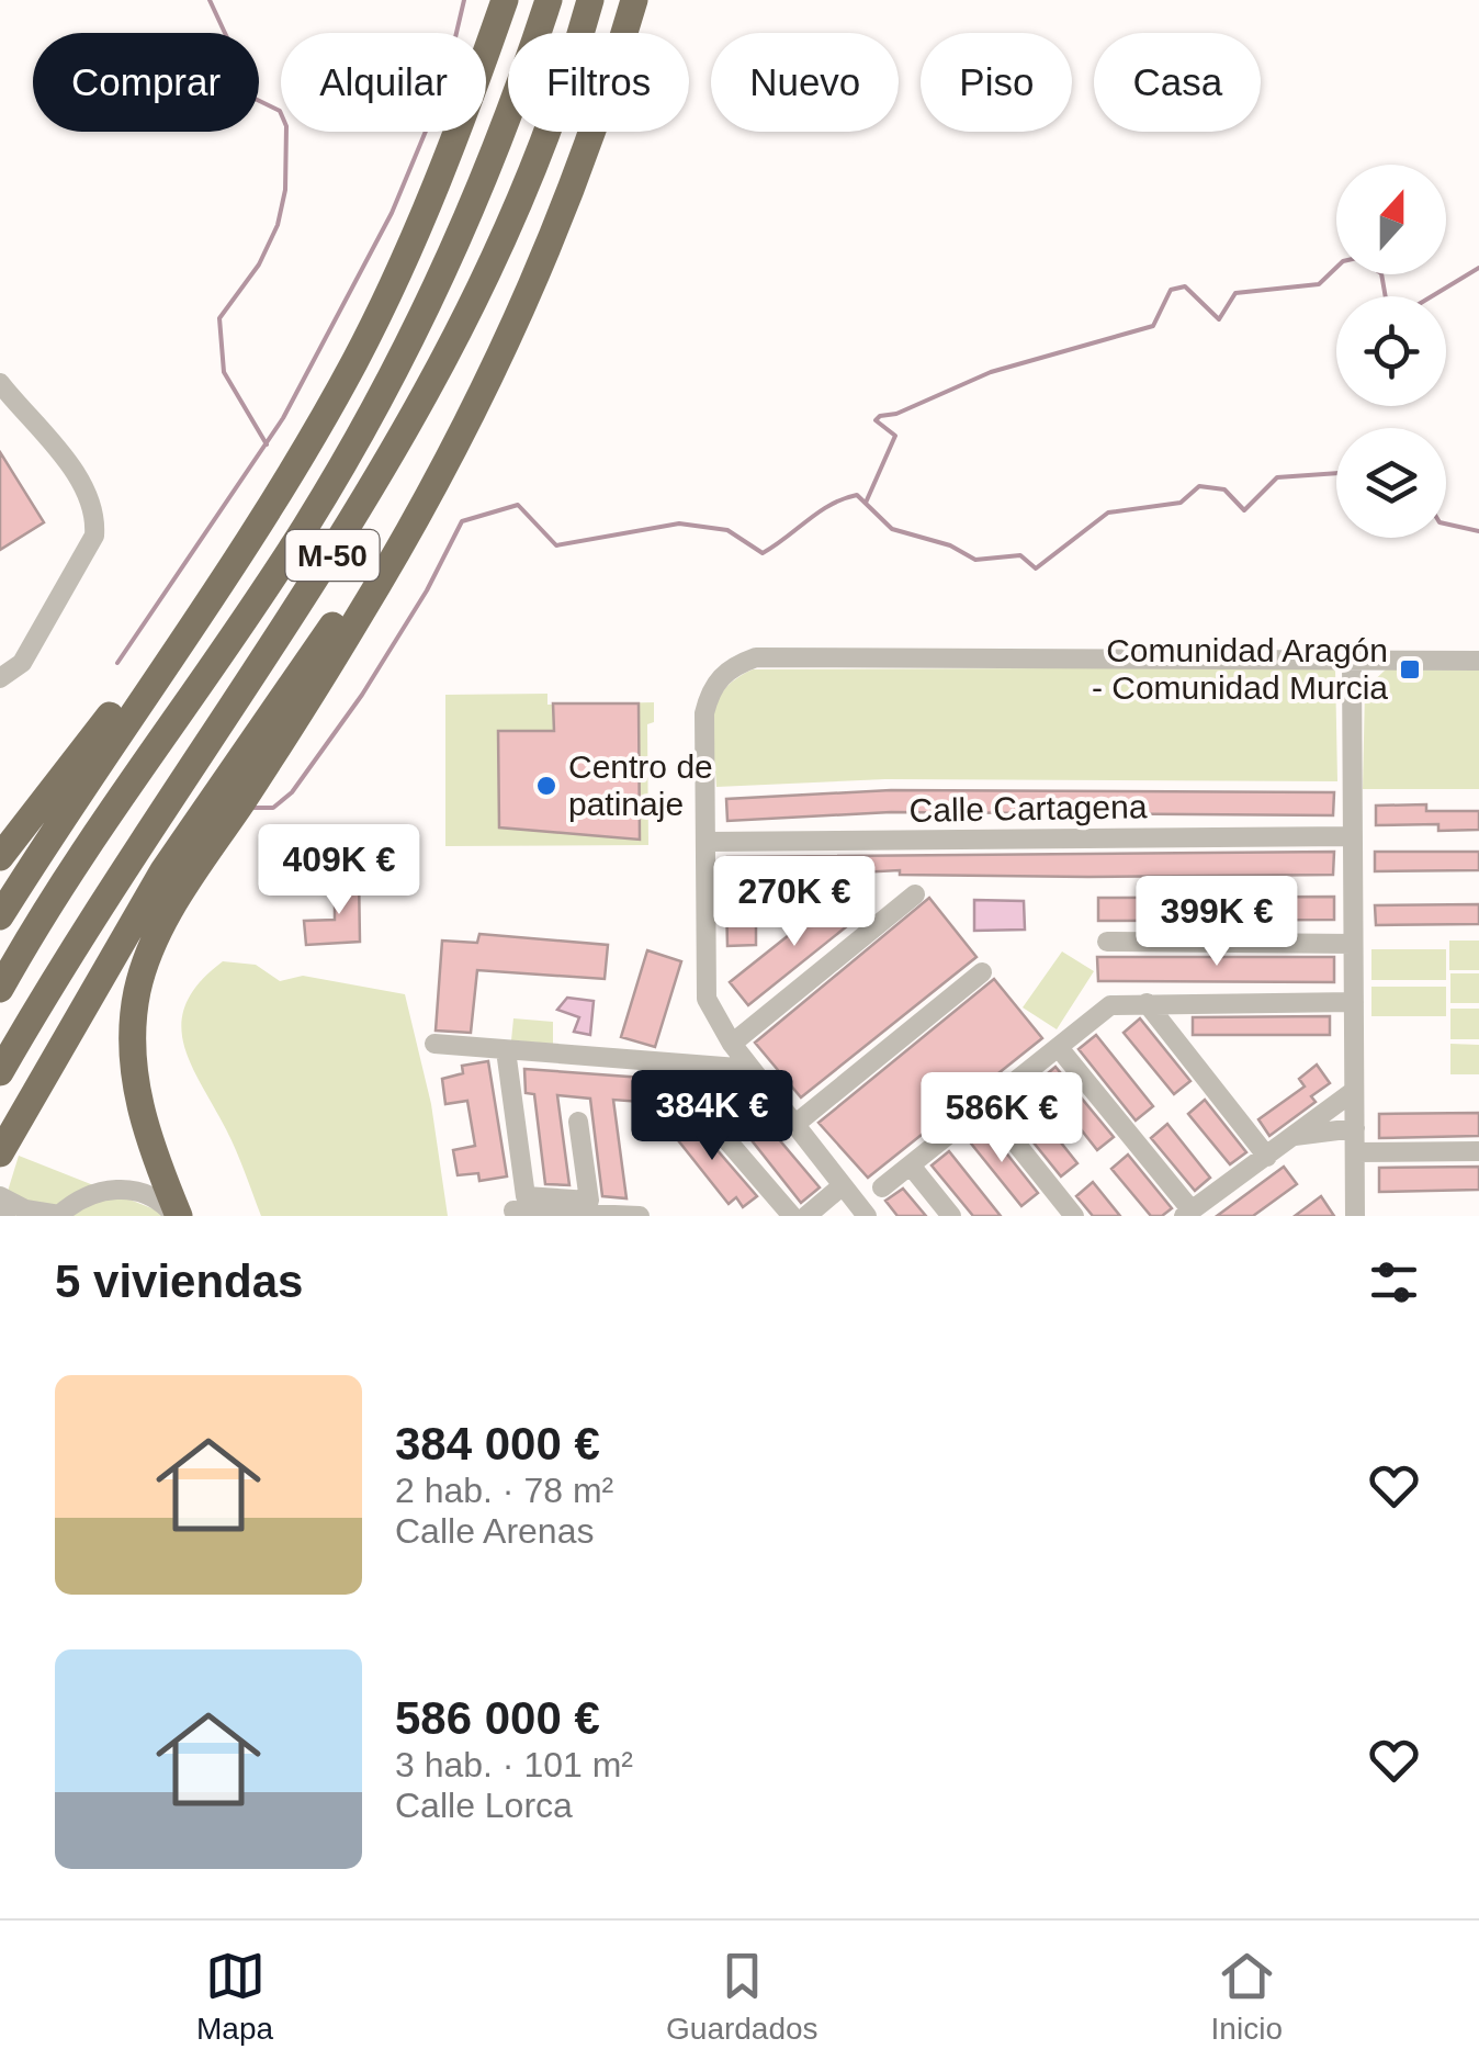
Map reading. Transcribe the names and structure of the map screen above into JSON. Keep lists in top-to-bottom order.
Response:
{
  "streets": {
    "highway": ["M-50"],
    "street": ["Calle Cartagena"]
  },
  "places": {
    "transit": ["Comunidad Aragón - Comunidad Murcia"],
    "other": ["Centro de patinaje"]
  },
  "north": "top",
  "page": {
    "chip": [
      "Comprar",
      "Alquilar",
      "Filtros",
      "Nuevo",
      "Piso",
      "Casa"
    ],
    "price": [
      "409K €",
      "270K €",
      "399K €",
      "384K €",
      "586K €"
    ],
    "heading": "5 viviendas",
    "list": [
      {
        "name": "384 000 €",
        "note": "2 hab. · 78 m² · Calle Arenas"
      },
      {
        "name": "586 000 €",
        "note": "3 hab. · 101 m² · Calle Lorca"
      }
    ],
    "tabs": ["Mapa", "Guardados", "Inicio"]
  }
}
